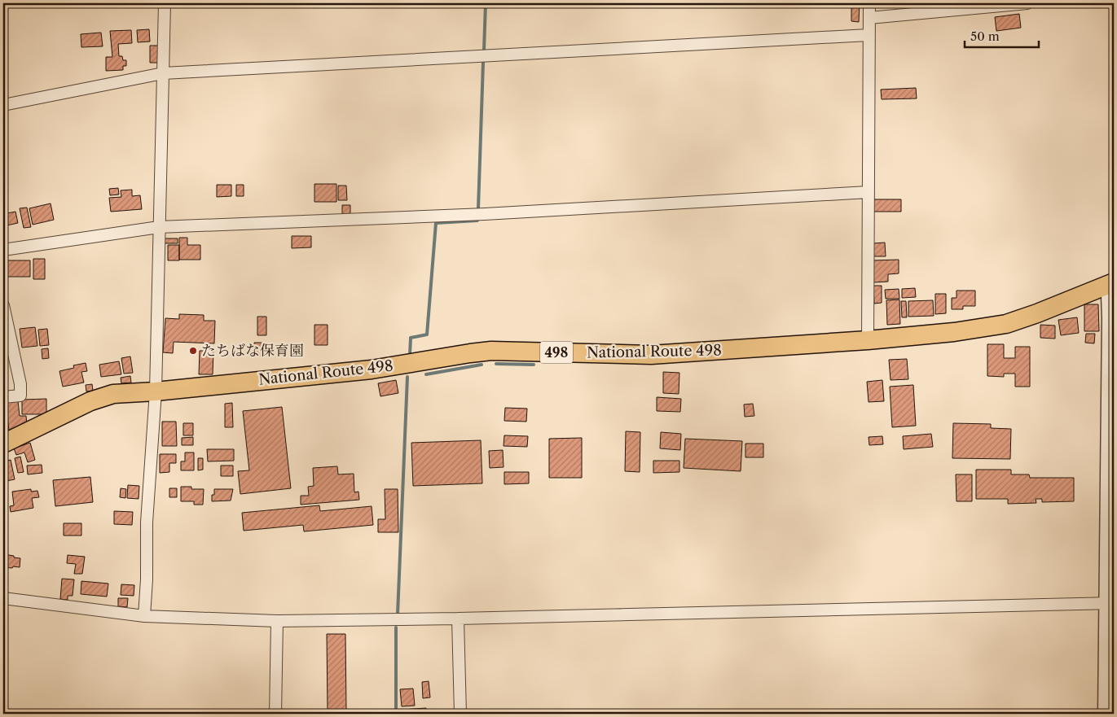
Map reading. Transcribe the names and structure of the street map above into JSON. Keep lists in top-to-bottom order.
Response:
{
  "streets": {
    "highway": ["National Route 498", "498"]
  },
  "places": ["たちばな保育園"],
  "scale_bar": "50 m"
}
